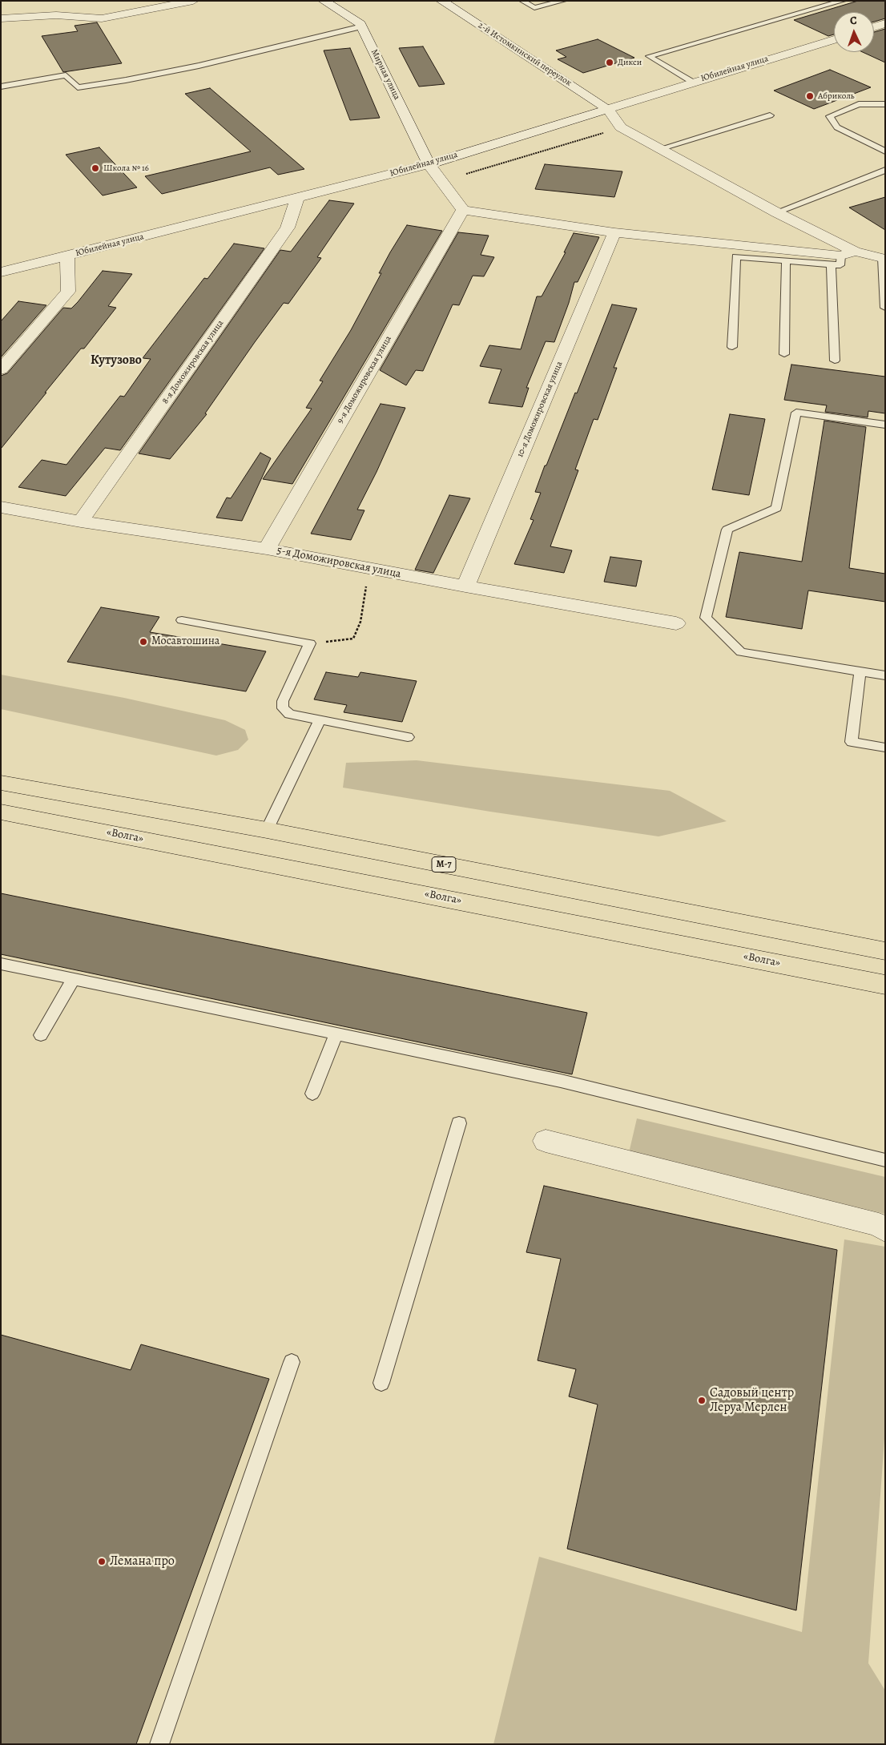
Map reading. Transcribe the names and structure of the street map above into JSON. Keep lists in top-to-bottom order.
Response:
{
  "streets": {
    "highway": ["«Волга»", "М-7"],
    "street": [
      "2-й Истомкинский переулок",
      "Юбилейная улица",
      "Мирная улица",
      "8-я Доможировская улица",
      "9-я Доможировская улица",
      "10-я Доможировская улица",
      "5-я Доможировская улица"
    ]
  },
  "crossings": [
    ["2-й Истомкинский переулок", "Юбилейная улица"],
    ["Юбилейная улица", "Мирная улица"],
    ["Юбилейная улица", "8-я Доможировская улица"],
    ["Мирная улица", "9-я Доможировская улица"],
    ["8-я Доможировская улица", "5-я Доможировская улица"],
    ["9-я Доможировская улица", "5-я Доможировская улица"],
    ["10-я Доможировская улица", "5-я Доможировская улица"]
  ],
  "districts": ["Кутузово"],
  "places": [
    "Дикси",
    "Абриколь",
    "Школа № 16",
    "Мосавтошина",
    "Садовый центр Леруа Мерлен",
    "Лемана про"
  ],
  "north": "top"
}
